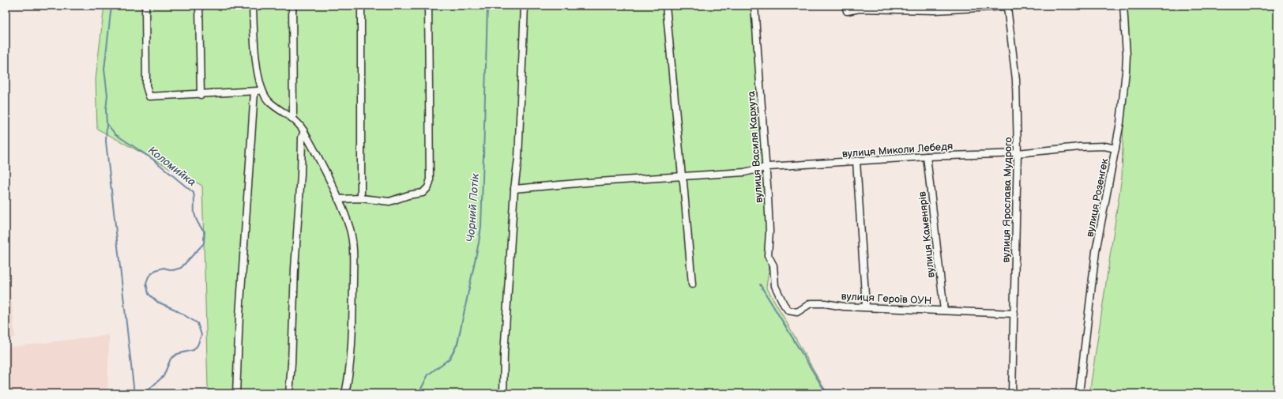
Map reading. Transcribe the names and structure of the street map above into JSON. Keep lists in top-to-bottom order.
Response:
{
  "streets": {
    "street": [
      "вулиця Василя Кархута",
      "вулиця Миколи Лебедя",
      "вулиця Розенгек",
      "вулиця Ярослава Мудрого",
      "вулиця Каменярів",
      "вулиця Героїв ОУН"
    ]
  },
  "crossings": [
    ["вулиця Василя Кархута", "вулиця Миколи Лебедя"],
    ["вулиця Василя Кархута", "вулиця Героїв ОУН"],
    ["вулиця Миколи Лебедя", "вулиця Розенгек"],
    ["вулиця Миколи Лебедя", "вулиця Ярослава Мудрого"],
    ["вулиця Миколи Лебедя", "вулиця Каменярів"],
    ["вулиця Ярослава Мудрого", "вулиця Героїв ОУН"],
    ["вулиця Каменярів", "вулиця Героїв ОУН"]
  ],
  "water": ["Коломийка", "Чорний Потік"]
}
